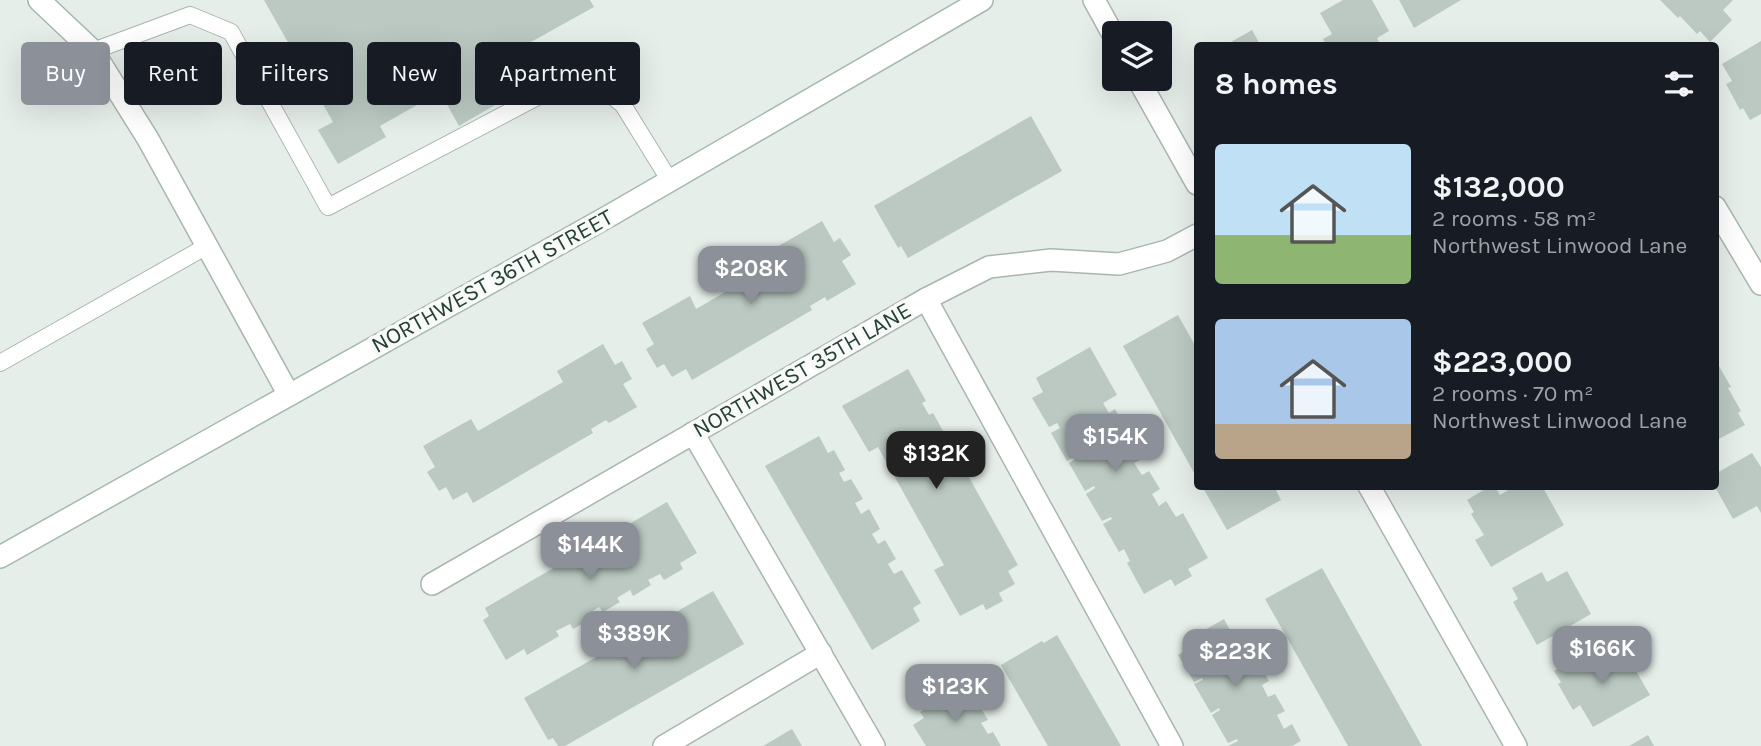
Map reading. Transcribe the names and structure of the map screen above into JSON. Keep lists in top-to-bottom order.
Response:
{
  "streets": {
    "street": ["NORTHWEST 36TH STREET", "NORTHWEST 35TH LANE"]
  },
  "page": {
    "chip": [
      "Buy",
      "Rent",
      "Filters",
      "New",
      "Apartment"
    ],
    "heading": "8 homes",
    "list": [
      {
        "name": "$132,000",
        "note": "2 rooms · 58 m² · Northwest Linwood Lane"
      },
      {
        "name": "$223,000",
        "note": "2 rooms · 70 m² · Northwest Linwood Lane"
      }
    ],
    "price": [
      "$208K",
      "$154K",
      "$132K",
      "$144K",
      "$389K",
      "$166K",
      "$223K",
      "$123K"
    ]
  }
}
